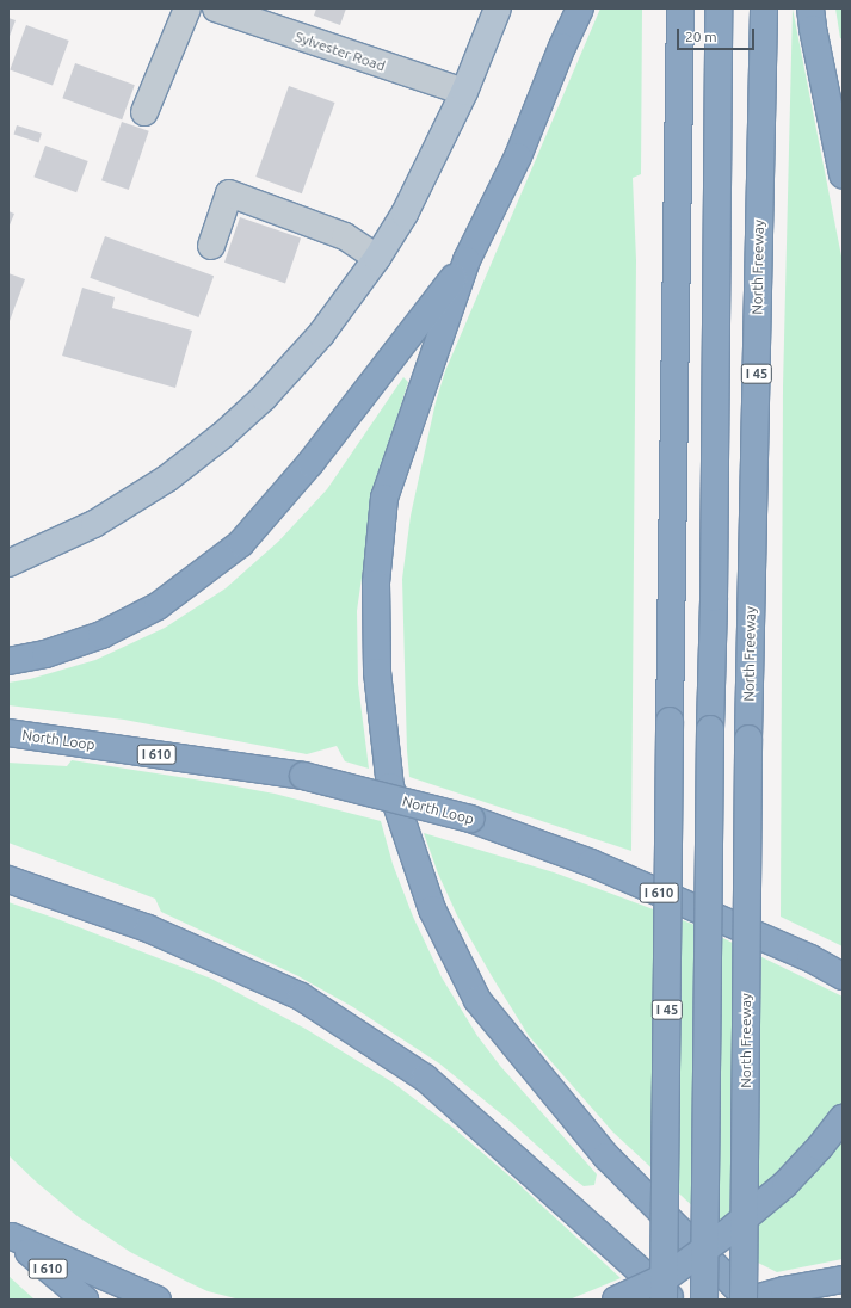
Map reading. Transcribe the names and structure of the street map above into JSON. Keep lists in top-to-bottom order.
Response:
{
  "streets": {
    "highway": [
      "North Freeway",
      "I 45",
      "North Loop",
      "I 610"
    ],
    "street": ["Sylvester Road"]
  },
  "scale_bar": "20 m"
}
